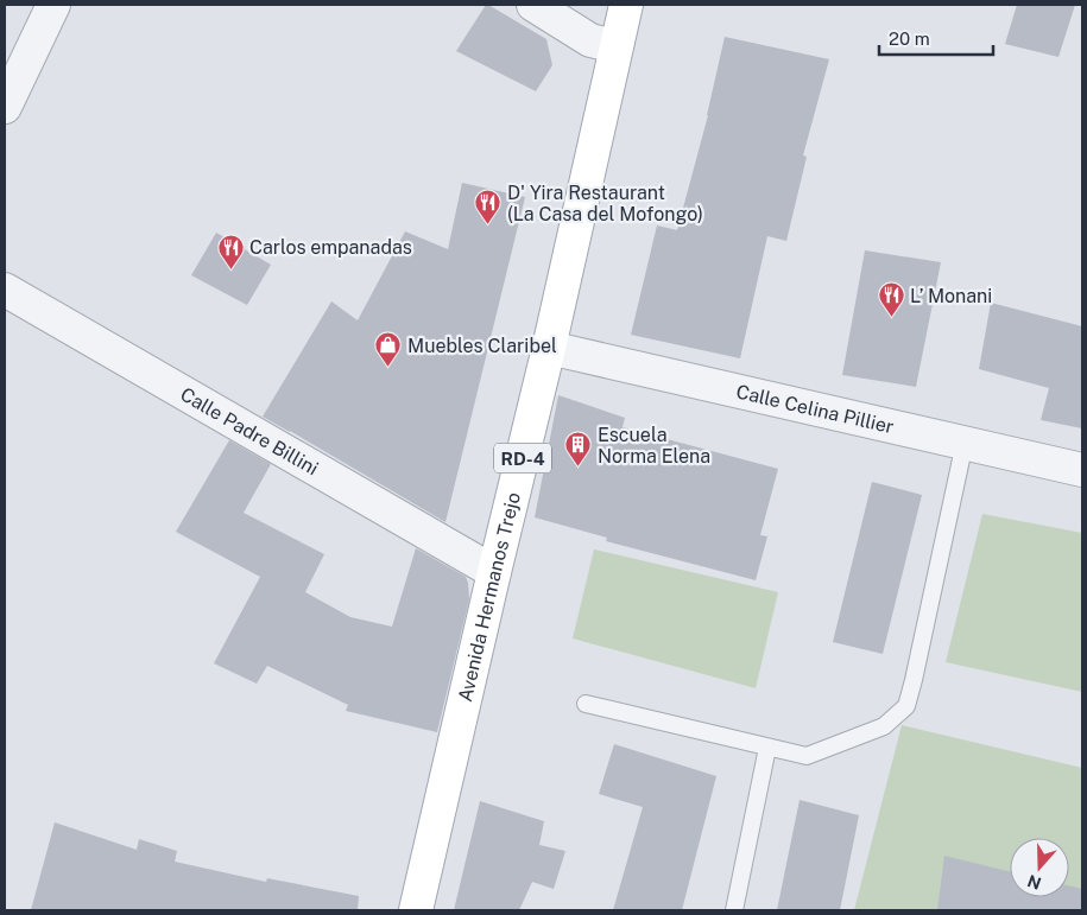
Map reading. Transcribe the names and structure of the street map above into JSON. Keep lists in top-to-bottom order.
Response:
{
  "streets": {
    "main road": ["RD-4", "Avenida Hermanos Trejo"],
    "street": ["Calle Celina Pillier", "Calle Padre Billini"]
  },
  "crossings": [
    ["Calle Celina Pillier", "Avenida Hermanos Trejo"],
    ["Calle Padre Billini", "Avenida Hermanos Trejo"]
  ],
  "places": {
    "restaurant": ["D' Yira Restaurant (La Casa del Mofongo)", "Carlos empanadas", "L’ Monani"],
    "shop": ["Muebles Claribel"],
    "building": ["Escuela Norma Elena"]
  },
  "scale_bar": "20 m",
  "north": "bottom"
}
